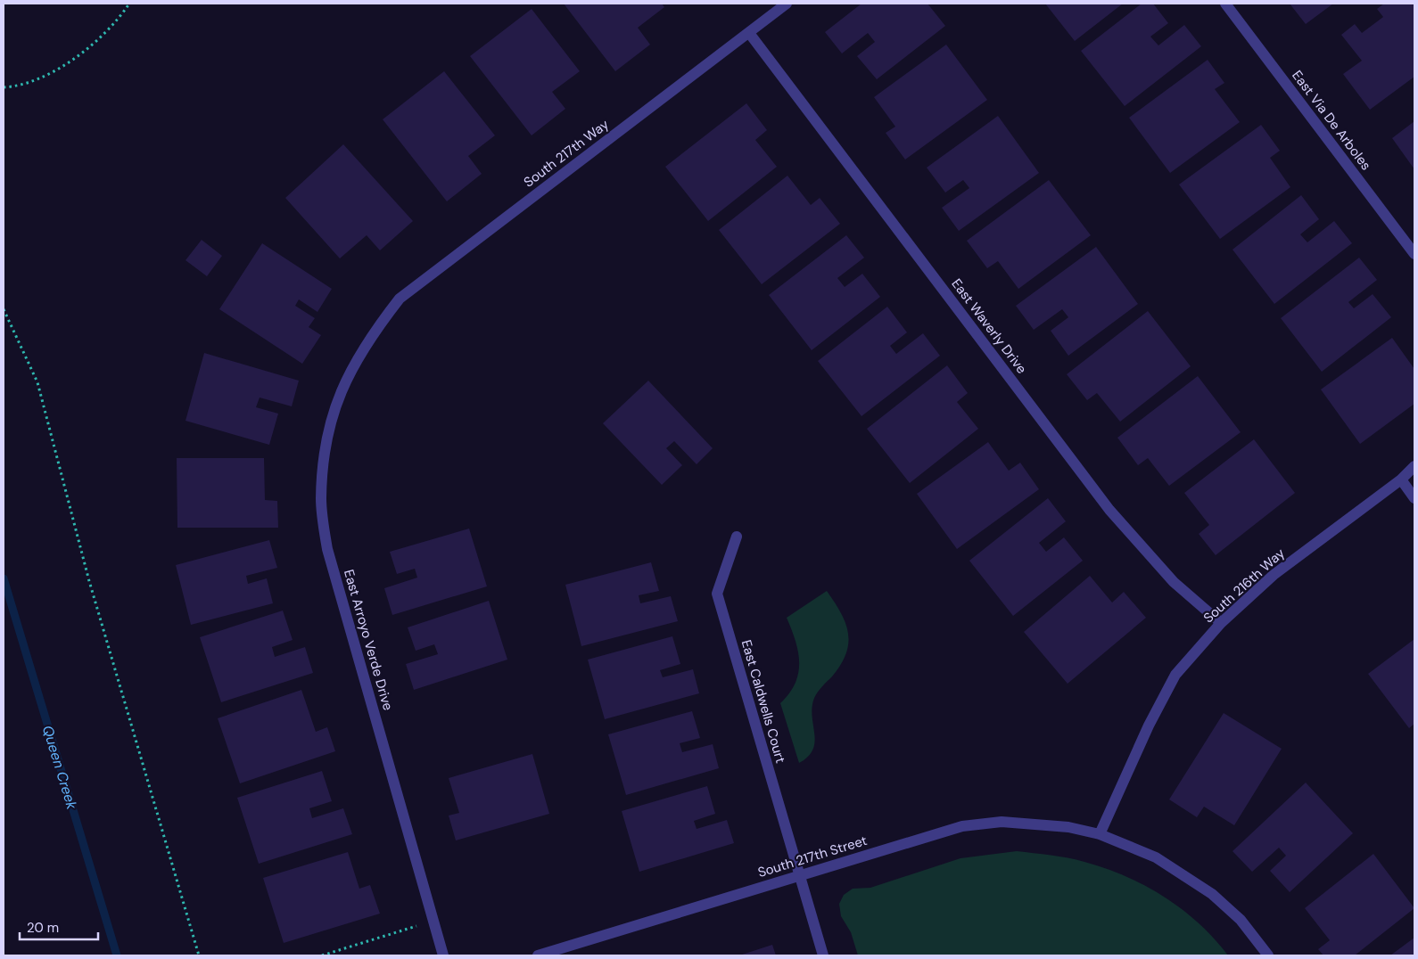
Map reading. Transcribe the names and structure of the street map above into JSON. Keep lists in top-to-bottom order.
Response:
{
  "streets": {
    "street": [
      "East Via De Arboles",
      "South 217th Way",
      "East Waverly Drive",
      "South 216th Way",
      "East Arroyo Verde Drive",
      "East Caldwells Court",
      "South 217th Street"
    ]
  },
  "crossings": [
    ["South 217th Way", "East Waverly Drive"],
    ["South 217th Way", "East Arroyo Verde Drive"],
    ["East Waverly Drive", "South 216th Way"],
    ["South 216th Way", "South 217th Street"],
    ["East Caldwells Court", "South 217th Street"]
  ],
  "water": ["Queen Creek"],
  "scale_bar": "20 m"
}
